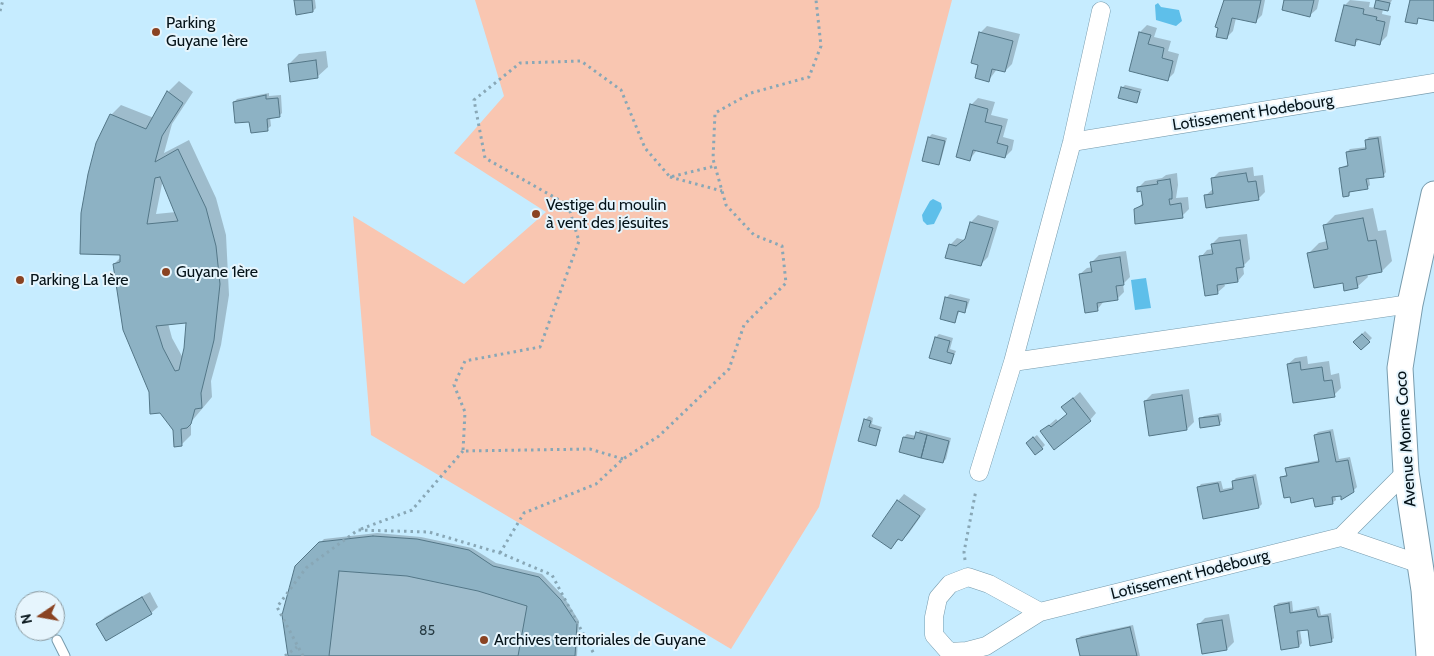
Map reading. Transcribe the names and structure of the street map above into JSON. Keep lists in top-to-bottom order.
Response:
{
  "streets": {
    "street": ["Lotissement Hodebourg", "Avenue Morne Coco"]
  },
  "places": [
    "Parking Guyane 1ère",
    "Vestige du moulin à vent des jésuites",
    "Guyane 1ère",
    "Parking La 1ère",
    "Archives territoriales de Guyane"
  ],
  "house_numbers": ["85"],
  "north": "left"
}
